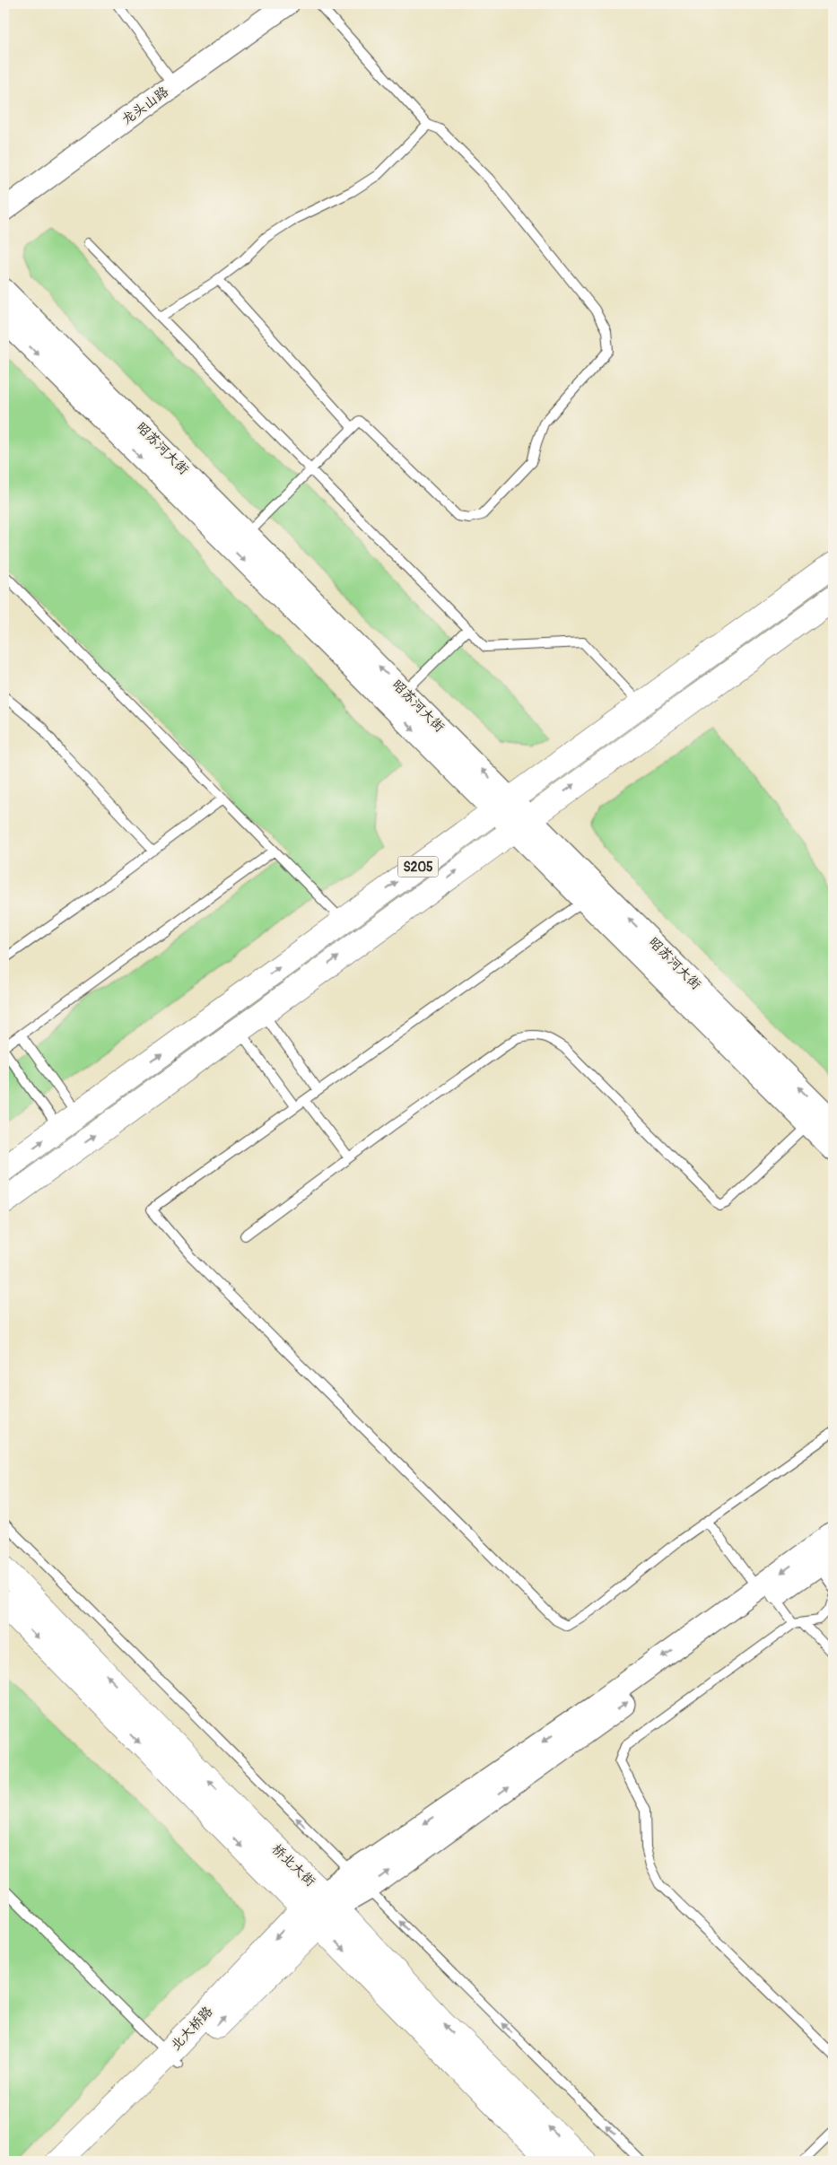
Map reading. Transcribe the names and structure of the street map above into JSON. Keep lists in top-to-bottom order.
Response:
{
  "streets": {
    "main road": ["S205", "桥北大街", "北大桥路"],
    "street": ["龙头山路", "昭苏河大街"]
  },
  "crossings": [
    ["昭苏河大街", "S205"],
    ["桥北大街", "北大桥路"]
  ]
}
